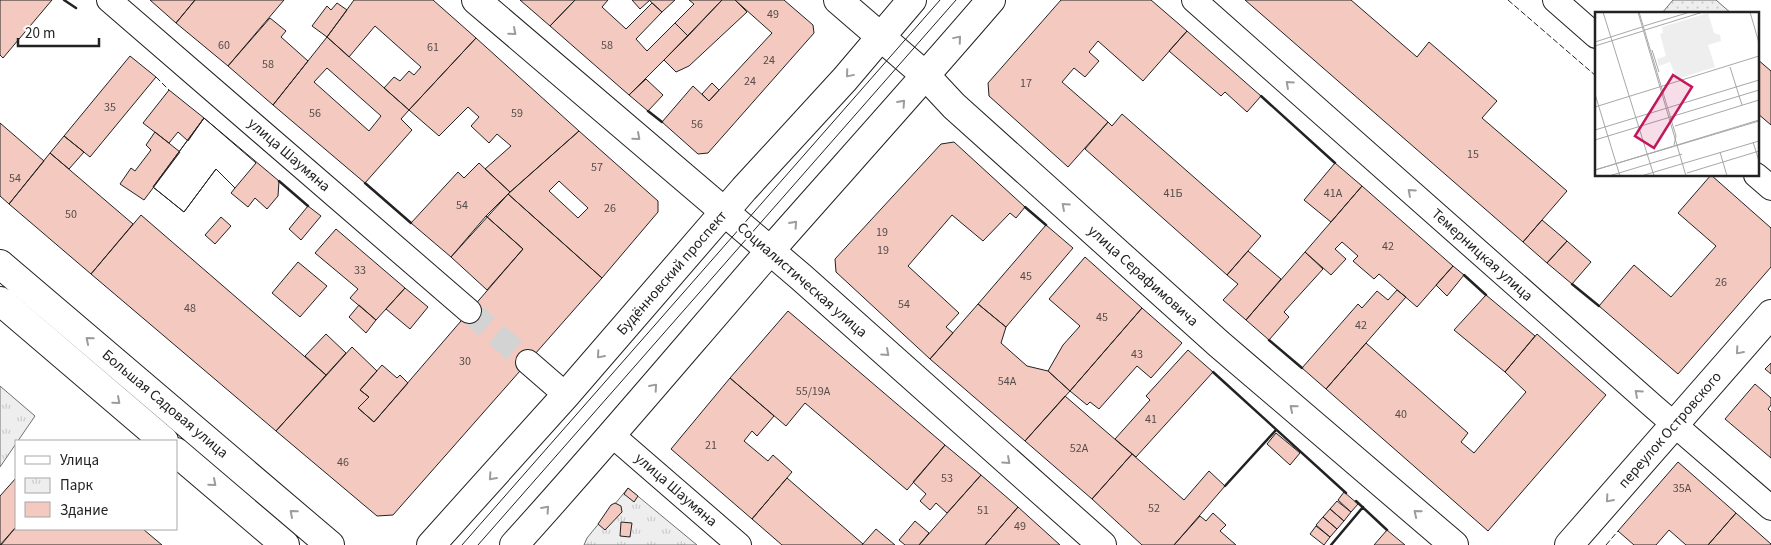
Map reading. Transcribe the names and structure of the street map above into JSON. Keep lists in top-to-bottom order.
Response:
{
  "streets": {
    "main road": [
      "Будённовский проспект",
      "улица Серафимовича",
      "Социалистическая улица",
      "Большая Садовая улица",
      "переулок Островского"
    ],
    "street": ["улица Шаумяна", "Темерницкая улица"]
  },
  "crossings": [
    ["Темерницкая улица", "переулок Островского"],
    ["Будённовский проспект", "улица Серафимовича"],
    ["Будённовский проспект", "Социалистическая улица"]
  ],
  "one_way": [
    "Темерницкая улица",
    "улица Серафимовича",
    "Социалистическая улица",
    "переулок Островского"
  ],
  "house_numbers": [
    "49",
    "60",
    "58",
    "61",
    "24",
    "58",
    "24",
    "17",
    "35",
    "56",
    "59",
    "56",
    "15",
    "57",
    "54",
    "41Б",
    "41А",
    "54",
    "26",
    "50",
    "19",
    "42",
    "19",
    "33",
    "45",
    "26",
    "54",
    "48",
    "45",
    "42",
    "43",
    "30",
    "54А",
    "55/19А",
    "40",
    "41",
    "21",
    "52А",
    "46",
    "53",
    "35А",
    "52",
    "51",
    "49"
  ],
  "legend": ["Улица", "Парк", "Здание"],
  "scale_bar": "20 m"
}
